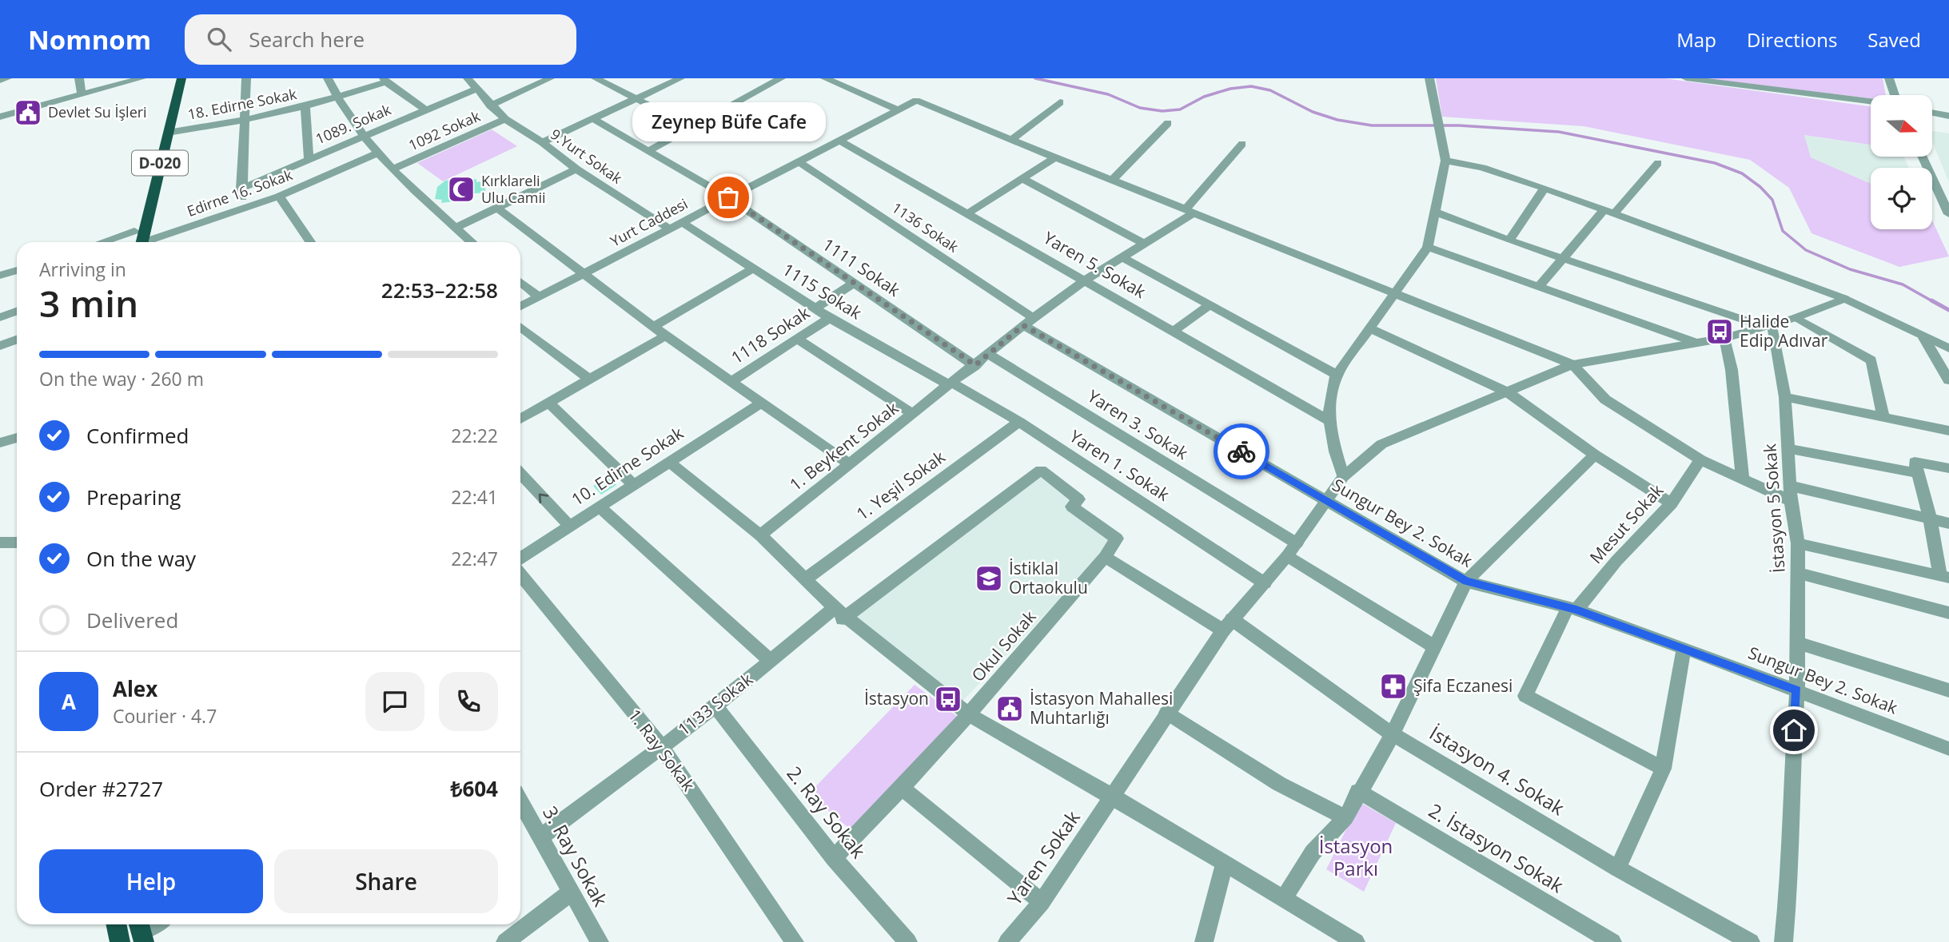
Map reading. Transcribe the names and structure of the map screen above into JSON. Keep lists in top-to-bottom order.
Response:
{
  "streets": {
    "highway": ["D-020"],
    "street": [
      "18. Edirne Sokak",
      "1089. Sokak",
      "1092 Sokak",
      "9.Yurt Sokak",
      "Edirne 16. Sokak",
      "Yurt Caddesi",
      "1136 Sokak",
      "Yaren 5. Sokak",
      "1111 Sokak",
      "1115 Sokak",
      "1118 Sokak",
      "Yaren 3. Sokak",
      "1. Beykent Sokak",
      "Yaren 1. Sokak",
      "10. Edirne Sokak",
      "1. Yeşil Sokak",
      "İstasyon 5 Sokak",
      "Sungur Bey 2. Sokak",
      "Mesut Sokak",
      "Okul Sokak",
      "1133 Sokak",
      "1. Ray Sokak",
      "İstasyon 4. Sokak",
      "2. Ray Sokak",
      "2. İstasyon Sokak",
      "3. Ray Sokak",
      "Yaren Sokak"
    ]
  },
  "crossings": [
    ["18. Edirne Sokak", "D-020"],
    ["1089. Sokak", "9.Yurt Sokak"],
    ["1092 Sokak", "9.Yurt Sokak"],
    ["9.Yurt Sokak", "Yurt Caddesi"],
    ["Yurt Caddesi", "1136 Sokak"],
    ["Yurt Caddesi", "Yaren 5. Sokak"],
    ["Yurt Caddesi", "1111 Sokak"],
    ["Yurt Caddesi", "1115 Sokak"],
    ["1136 Sokak", "1. Beykent Sokak"],
    ["1136 Sokak", "Sungur Bey 2. Sokak"],
    ["Yaren 5. Sokak", "1. Beykent Sokak"],
    ["1111 Sokak", "1. Beykent Sokak"],
    ["1115 Sokak", "1118 Sokak"],
    ["1115 Sokak", "1. Beykent Sokak"],
    ["1115 Sokak", "Yaren 1. Sokak"],
    ["Yaren 3. Sokak", "1. Beykent Sokak"],
    ["Yaren 3. Sokak", "Yaren Sokak"],
    ["1. Beykent Sokak", "Yaren 1. Sokak"],
    ["1. Beykent Sokak", "Sungur Bey 2. Sokak"],
    ["Yaren 1. Sokak", "1. Yeşil Sokak"],
    ["Yaren 1. Sokak", "Yaren Sokak"],
    ["İstasyon 5 Sokak", "Sungur Bey 2. Sokak"],
    ["İstasyon 5 Sokak", "Yaren Sokak"],
    ["Sungur Bey 2. Sokak", "Mesut Sokak"],
    ["Sungur Bey 2. Sokak", "Yaren Sokak"],
    ["Okul Sokak", "1133 Sokak"],
    ["Okul Sokak", "2. Ray Sokak"],
    ["1133 Sokak", "1. Ray Sokak"],
    ["1133 Sokak", "2. Ray Sokak"],
    ["1133 Sokak", "3. Ray Sokak"],
    ["İstasyon 4. Sokak", "Yaren Sokak"]
  ],
  "parks": ["İstasyon Parkı"],
  "places": {
    "public building": ["Devlet Su İşleri", "İstasyon Mahallesi Muhtarlığı"],
    "mosque": ["Kırklareli Ulu Camii"],
    "other": ["Zeynep Büfe Cafe"],
    "bus stop": ["Halide Edip Adıvar", "İstasyon"],
    "school or university": ["İstiklal Ortaokulu"],
    "pharmacy": ["Şifa Eczanesi"]
  },
  "north": "right",
  "page": {
    "header": "Nomnom",
    "search": "Search here",
    "nav": ["Map", "Directions", "Saved"],
    "bubble": "Zeynep Büfe Cafe",
    "heading": ["3 min", "Arriving in", "22:53–22:58"],
    "panel": [
      "Alex",
      "Courier · 4.7",
      "Order #2727",
      "₺604"
    ],
    "bar": "On the way · 260 m",
    "list": [
      ["Confirmed", "22:22"],
      ["Preparing", "22:41"],
      ["On the way", "22:47"],
      "Delivered"
    ],
    "round": "A",
    "buttons": ["Help", "Share"]
  }
}
